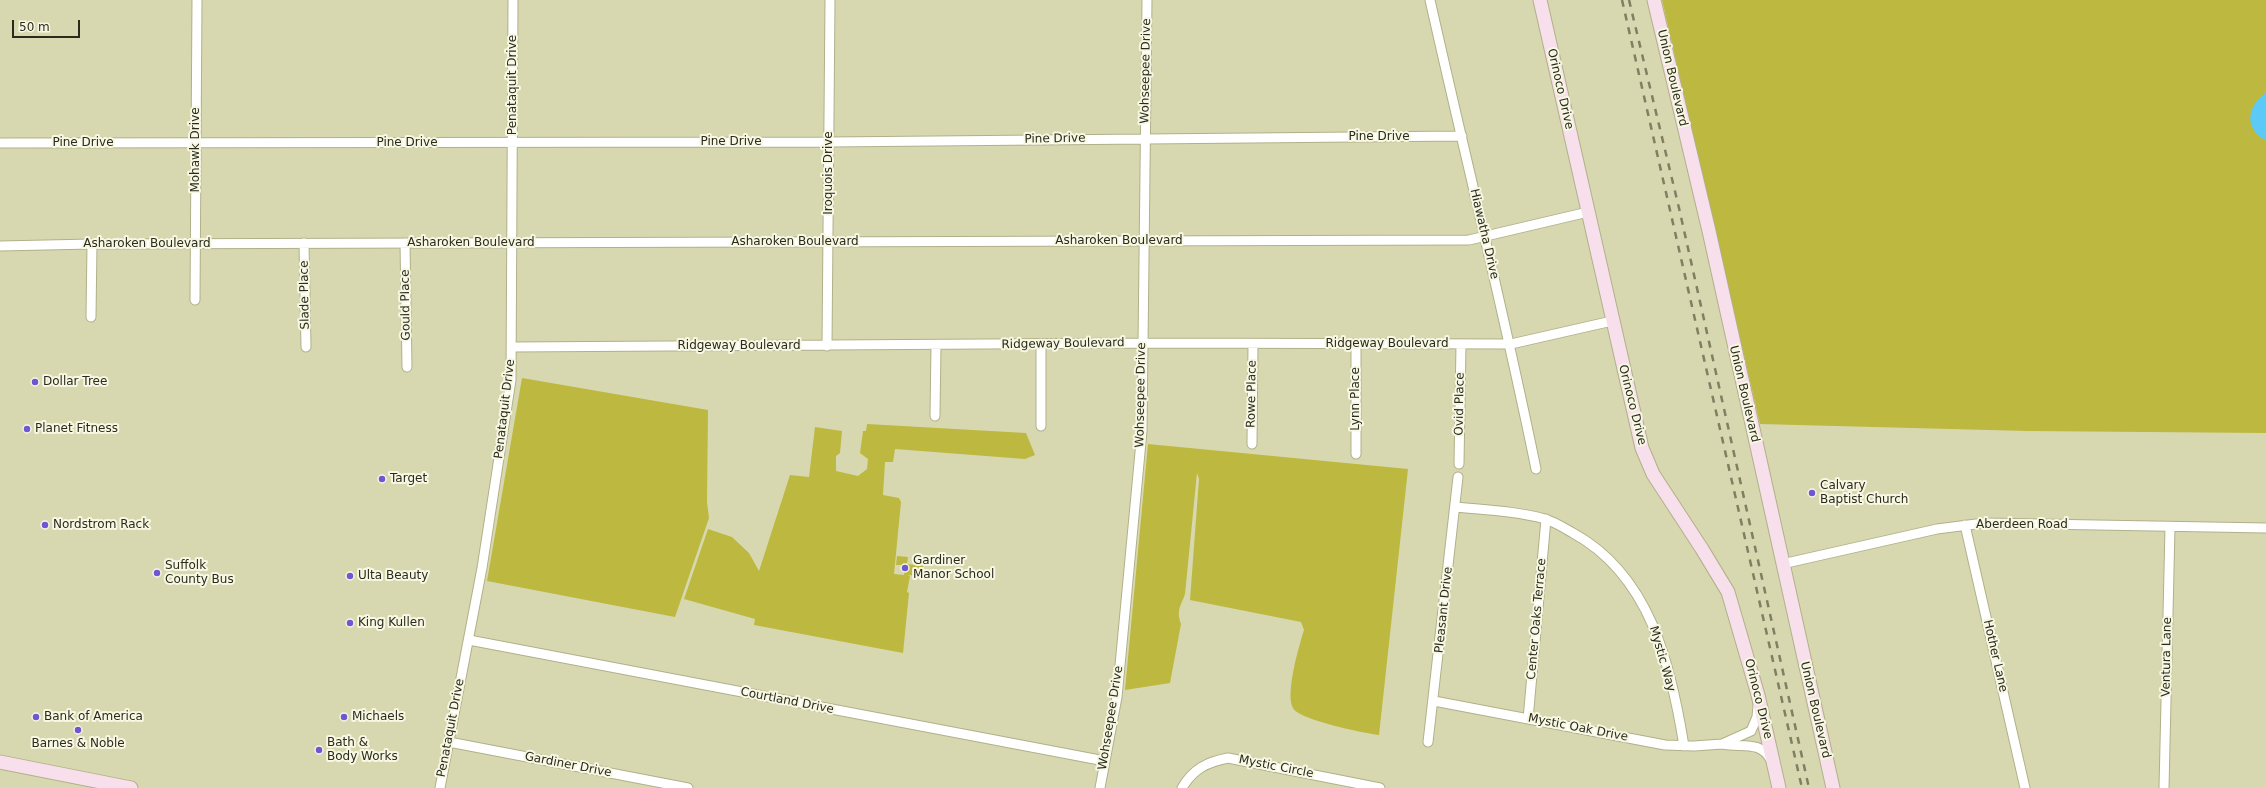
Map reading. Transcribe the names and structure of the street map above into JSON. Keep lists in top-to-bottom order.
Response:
{
  "streets": {
    "street": [
      "Wohseepee Drive",
      "Union Boulevard",
      "Penataquit Drive",
      "Orinoco Drive",
      "Pine Drive",
      "Mohawk Drive",
      "Iroquois Drive",
      "Hiawatha Drive",
      "Asharoken Boulevard",
      "Slade Place",
      "Gould Place",
      "Ridgeway Boulevard",
      "Rowe Place",
      "Lynn Place",
      "Ovid Place",
      "Aberdeen Road",
      "Pleasant Drive",
      "Center Oaks Terrace",
      "Hother Lane",
      "Ventura Lane",
      "Mystic Way",
      "Courtland Drive",
      "Mystic Oak Drive",
      "Gardiner Drive",
      "Mystic Circle"
    ]
  },
  "crossings": [
    ["Wohseepee Drive", "Pine Drive"],
    ["Wohseepee Drive", "Asharoken Boulevard"],
    ["Wohseepee Drive", "Ridgeway Boulevard"],
    ["Wohseepee Drive", "Courtland Drive"],
    ["Union Boulevard", "Aberdeen Road"],
    ["Penataquit Drive", "Pine Drive"],
    ["Penataquit Drive", "Asharoken Boulevard"],
    ["Penataquit Drive", "Ridgeway Boulevard"],
    ["Penataquit Drive", "Courtland Drive"],
    ["Penataquit Drive", "Gardiner Drive"],
    ["Orinoco Drive", "Asharoken Boulevard"],
    ["Orinoco Drive", "Ridgeway Boulevard"],
    ["Orinoco Drive", "Mystic Oak Drive"],
    ["Pine Drive", "Mohawk Drive"],
    ["Pine Drive", "Iroquois Drive"],
    ["Pine Drive", "Hiawatha Drive"],
    ["Mohawk Drive", "Asharoken Boulevard"],
    ["Iroquois Drive", "Asharoken Boulevard"],
    ["Iroquois Drive", "Ridgeway Boulevard"],
    ["Hiawatha Drive", "Asharoken Boulevard"],
    ["Hiawatha Drive", "Ridgeway Boulevard"],
    ["Asharoken Boulevard", "Slade Place"],
    ["Asharoken Boulevard", "Gould Place"],
    ["Ridgeway Boulevard", "Rowe Place"],
    ["Ridgeway Boulevard", "Lynn Place"],
    ["Ridgeway Boulevard", "Ovid Place"],
    ["Aberdeen Road", "Hother Lane"],
    ["Aberdeen Road", "Ventura Lane"],
    ["Pleasant Drive", "Mystic Way"],
    ["Pleasant Drive", "Mystic Oak Drive"],
    ["Center Oaks Terrace", "Mystic Way"],
    ["Center Oaks Terrace", "Mystic Oak Drive"],
    ["Mystic Way", "Mystic Oak Drive"]
  ],
  "places": [
    "Dollar Tree",
    "Planet Fitness",
    "Target",
    "Calvary Baptist Church",
    "Nordstrom Rack",
    "Gardiner Manor School",
    "Suffolk County Bus",
    "Ulta Beauty",
    "King Kullen",
    "Bank of America",
    "Michaels",
    "Barnes & Noble",
    "Bath & Body Works"
  ],
  "scale_bar": "50 m"
}
